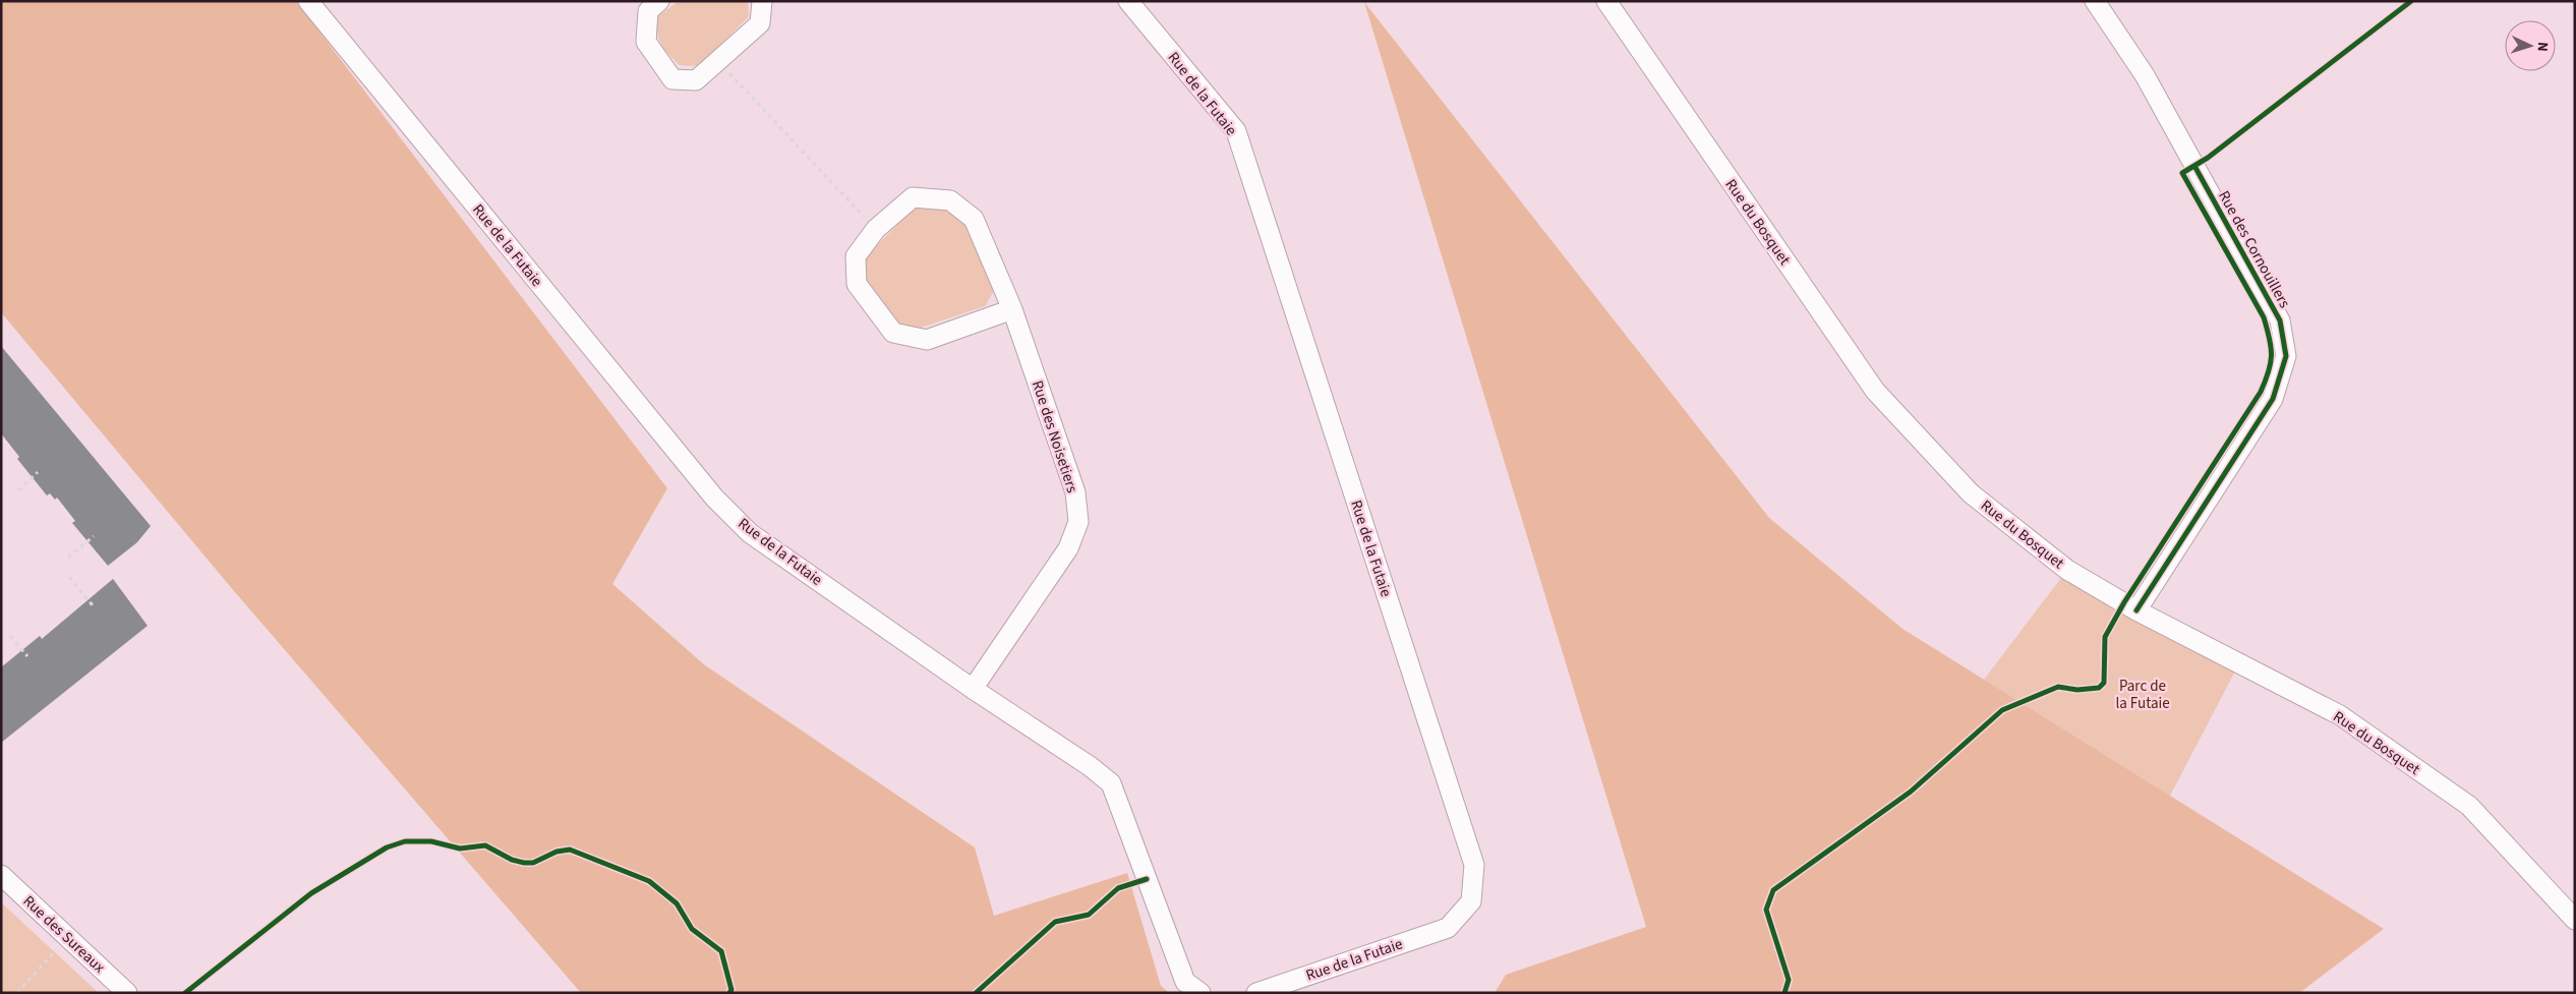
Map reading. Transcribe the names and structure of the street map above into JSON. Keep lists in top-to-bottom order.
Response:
{
  "streets": {
    "street": [
      "Rue de la Futaie",
      "Rue du Bosquet",
      "Rue des Cornouillers",
      "Rue des Noisetiers",
      "Rue des Sureaux"
    ]
  },
  "crossings": [
    ["Rue de la Futaie", "Rue des Noisetiers"],
    ["Rue du Bosquet", "Rue des Cornouillers"]
  ],
  "parks": ["Parc de la Futaie"],
  "north": "right"
}
